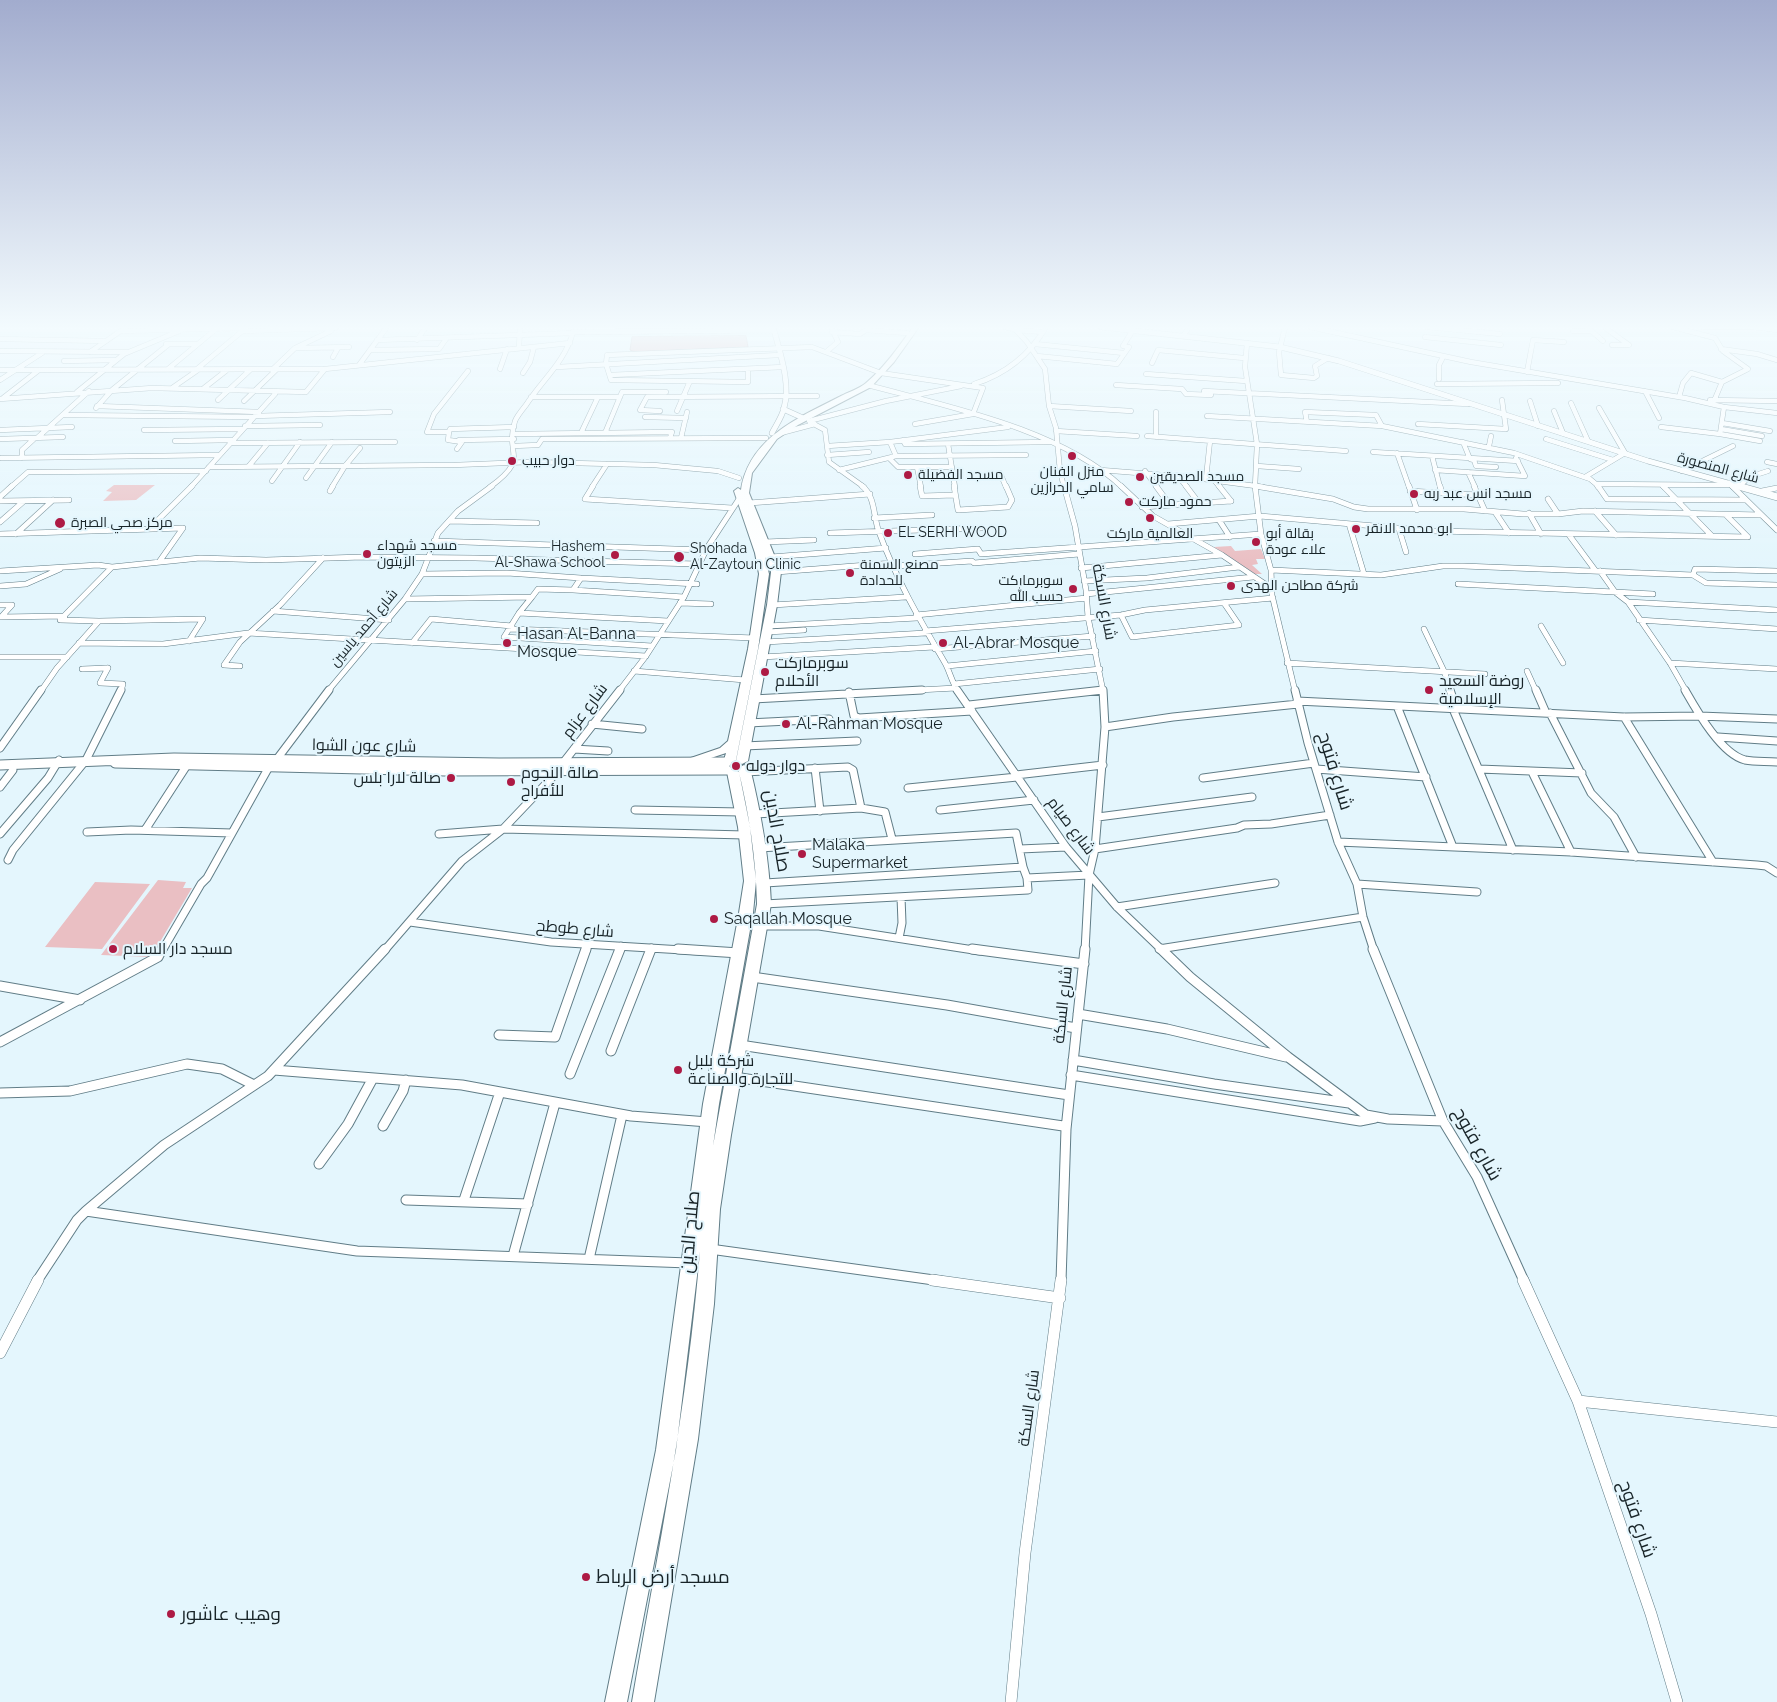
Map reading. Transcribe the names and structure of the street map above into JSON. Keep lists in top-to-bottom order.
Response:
{
  "streets": {
    "highway": ["صلاح الدين"],
    "main road": ["شارع المنصورة", "شارع عون الشوا"],
    "street": [
      "شارع السكة",
      "شارع أحمد ياسين",
      "شارع عزام",
      "شارع فتوح",
      "شارع صيام",
      "شارع طوطح"
    ]
  },
  "crossings": [
    ["شارع السكة", "شارع صيام"],
    ["شارع أحمد ياسين", "شارع عون الشوا"],
    ["شارع عزام", "شارع عون الشوا"],
    ["شارع عزام", "صلاح الدين"],
    ["شارع عزام", "شارع طوطح"],
    ["شارع عون الشوا", "صلاح الدين"],
    ["شارع فتوح", "شارع صيام"],
    ["صلاح الدين", "شارع طوطح"]
  ],
  "places": [
    "منزل الفنان سامي الحرازين",
    "دوار حبيب",
    "مسجد الفضيلة",
    "مسجد الصديقين",
    "مسجد انس عبد ربه",
    "حمود ماركت",
    "العالمية ماركت",
    "مركز صحي الصبرة",
    "ابو محمد الانقر",
    "EL SERHI WOOD",
    "بقالة أبو علاء عودة",
    "مسجد شهداء الزيتون",
    "Hashem Al-Shawa School",
    "Shohada Al-Zaytoun Clinic",
    "مصنع السمنة للحدادة",
    "شركة مطاحن الهدى",
    "سوبرماركت حسب الله",
    "Hasan Al-Banna Mosque",
    "Al-Abrar Mosque",
    "سوبرماركت الأحلام",
    "روضة السعيد الإسلامية",
    "Al-Rahman Mosque",
    "دوار دوله",
    "صالة لارا بلس",
    "صالة النجوم للأفراح",
    "Malaka Supermarket",
    "Saqallah Mosque",
    "مسجد دار السلام",
    "شركة بلبل للتجارة والصناعة",
    "مسجد أرض الرباط",
    "وهيب عاشور"
  ]
}
